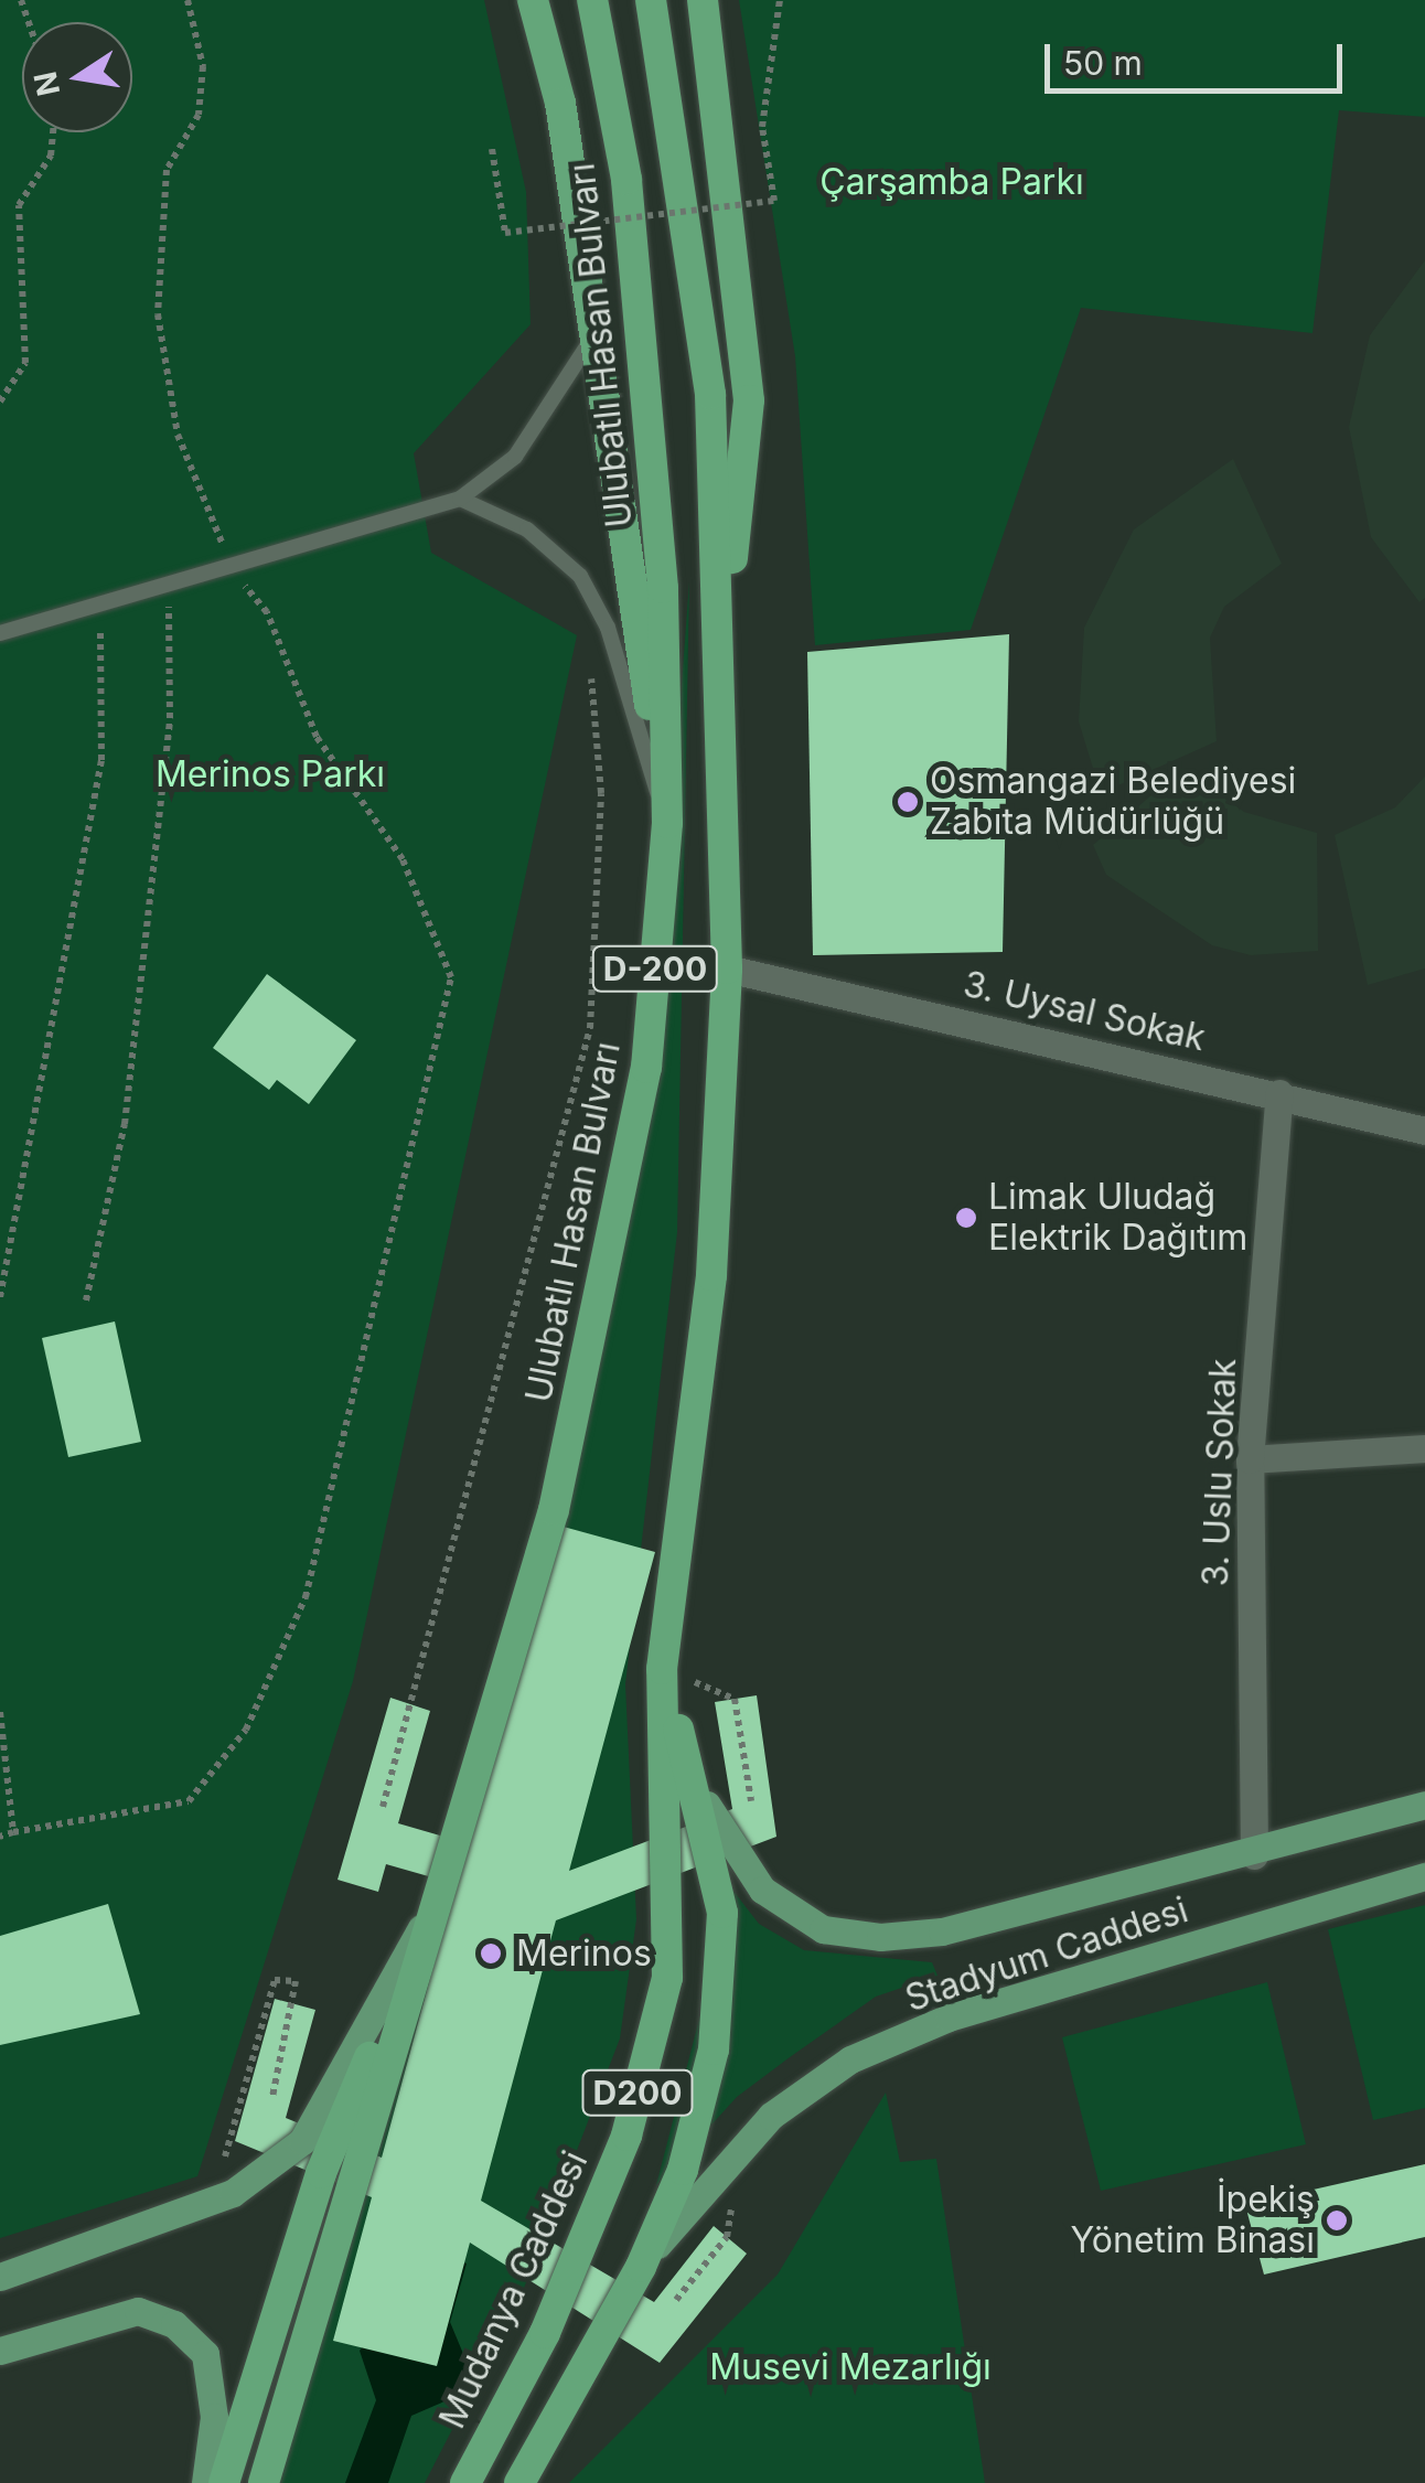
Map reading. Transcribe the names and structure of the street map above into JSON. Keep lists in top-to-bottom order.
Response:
{
  "streets": {
    "highway": [
      "Ulubatlı Hasan Bulvarı",
      "D-200",
      "D200",
      "Mudanya Caddesi"
    ],
    "main road": ["Stadyum Caddesi"],
    "street": ["3. Uysal Sokak", "3. Uslu Sokak"]
  },
  "crossings": [
    ["D-200", "3. Uysal Sokak"],
    ["D-200", "Mudanya Caddesi"],
    ["3. Uysal Sokak", "3. Uslu Sokak"]
  ],
  "parks": ["Çarşamba Parkı", "Merinos Parkı", "Musevi Mezarlığı"],
  "places": [
    "Osmangazi Belediyesi Zabıta Müdürlüğü",
    "Limak Uludağ Elektrik Dağıtım",
    "Merinos",
    "İpekiş Yönetim Binası"
  ],
  "scale_bar": "50 m",
  "north": "left"
}
